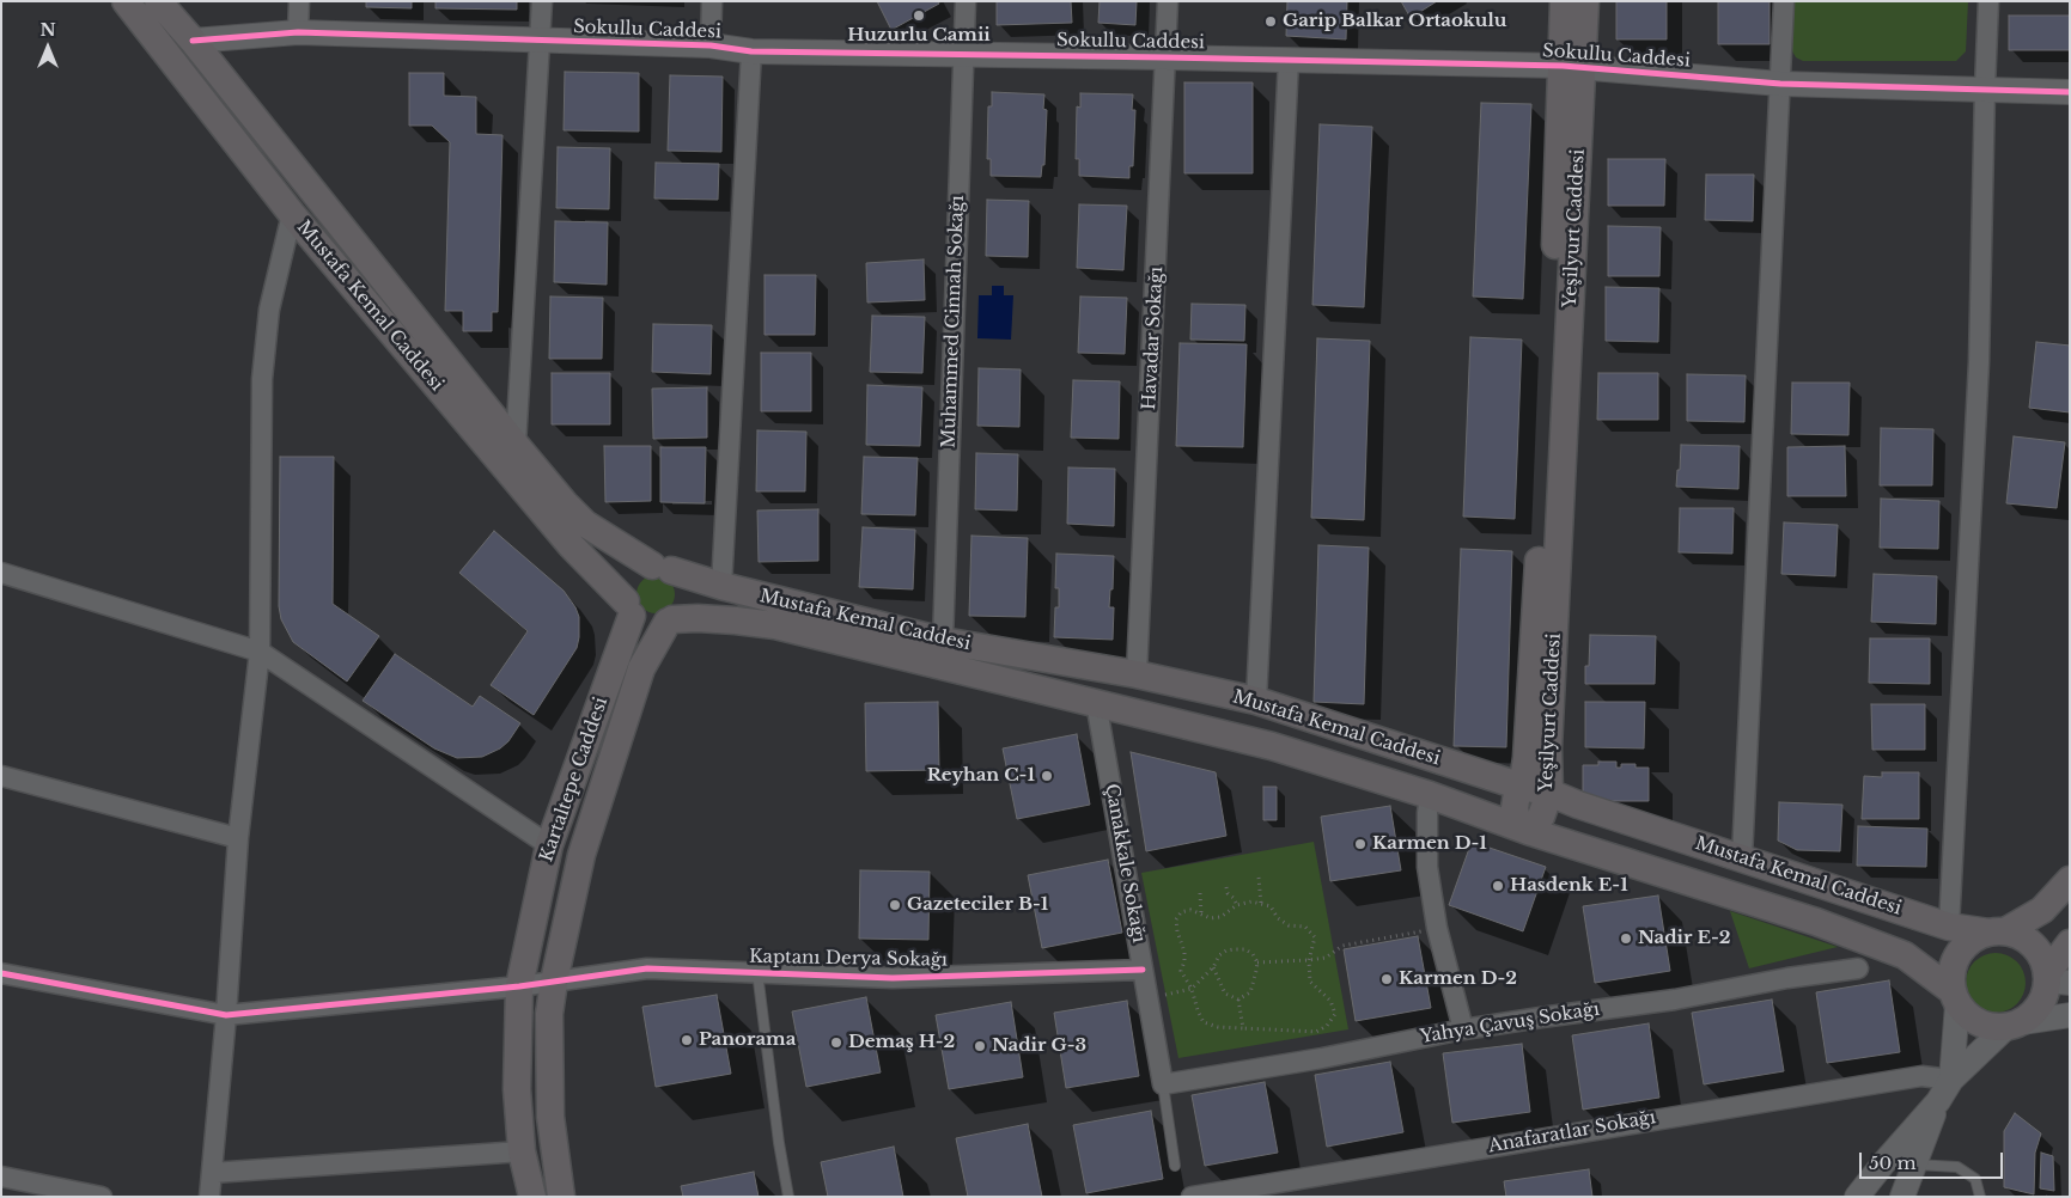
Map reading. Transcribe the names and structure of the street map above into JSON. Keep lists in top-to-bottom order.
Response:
{
  "streets": {
    "main road": ["Yeşilyurt Caddesi", "Mustafa Kemal Caddesi", "Kartaltepe Caddesi"],
    "street": [
      "Sokullu Caddesi",
      "Muhammed Cinnah Sokağı",
      "Havadar Sokağı",
      "Çanakkale Sokağı",
      "Kaptanı Derya Sokağı",
      "Yahya Çavuş Sokağı",
      "Anafaratlar Sokağı"
    ]
  },
  "crossings": [
    ["Sokullu Caddesi", "Yeşilyurt Caddesi"],
    ["Sokullu Caddesi", "Mustafa Kemal Caddesi"],
    ["Sokullu Caddesi", "Muhammed Cinnah Sokağı"],
    ["Sokullu Caddesi", "Havadar Sokağı"],
    ["Yeşilyurt Caddesi", "Mustafa Kemal Caddesi"],
    ["Mustafa Kemal Caddesi", "Muhammed Cinnah Sokağı"],
    ["Mustafa Kemal Caddesi", "Havadar Sokağı"],
    ["Mustafa Kemal Caddesi", "Kartaltepe Caddesi"],
    ["Mustafa Kemal Caddesi", "Çanakkale Sokağı"],
    ["Kartaltepe Caddesi", "Kaptanı Derya Sokağı"],
    ["Çanakkale Sokağı", "Kaptanı Derya Sokağı"],
    ["Çanakkale Sokağı", "Yahya Çavuş Sokağı"]
  ],
  "places": [
    "Huzurlu Camii",
    "Garip Balkar Ortaokulu",
    "Reyhan C-1",
    "Karmen D-1",
    "Hasdenk E-1",
    "Gazeteciler B-1",
    "Nadir E-2",
    "Karmen D-2",
    "Panorama",
    "Demaş H-2",
    "Nadir G-3"
  ],
  "scale_bar": "50 m",
  "north": "top"
}
